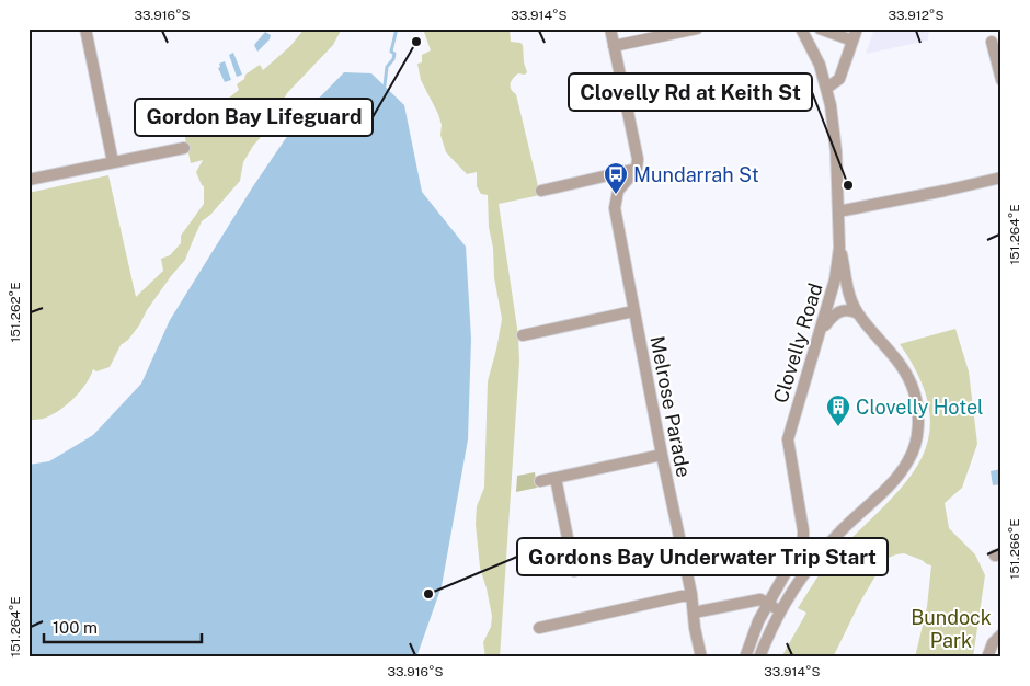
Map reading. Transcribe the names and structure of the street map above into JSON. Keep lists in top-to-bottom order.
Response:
{
  "streets": {
    "street": ["Clovelly Road", "Melrose Parade"]
  },
  "parks": ["Bundock Park"],
  "places": {
    "other": ["Gordon Bay Lifeguard", "Clovelly Rd at Keith St", "Gordons Bay Underwater Trip Start"],
    "bus stop": ["Mundarrah St"],
    "building": ["Clovelly Hotel"]
  },
  "scale_bar": "100 m",
  "coordinates": [
    "33.916°S",
    "33.914°S",
    "33.912°S",
    "151.264°E",
    "151.262°E",
    "151.266°E"
  ]
}
